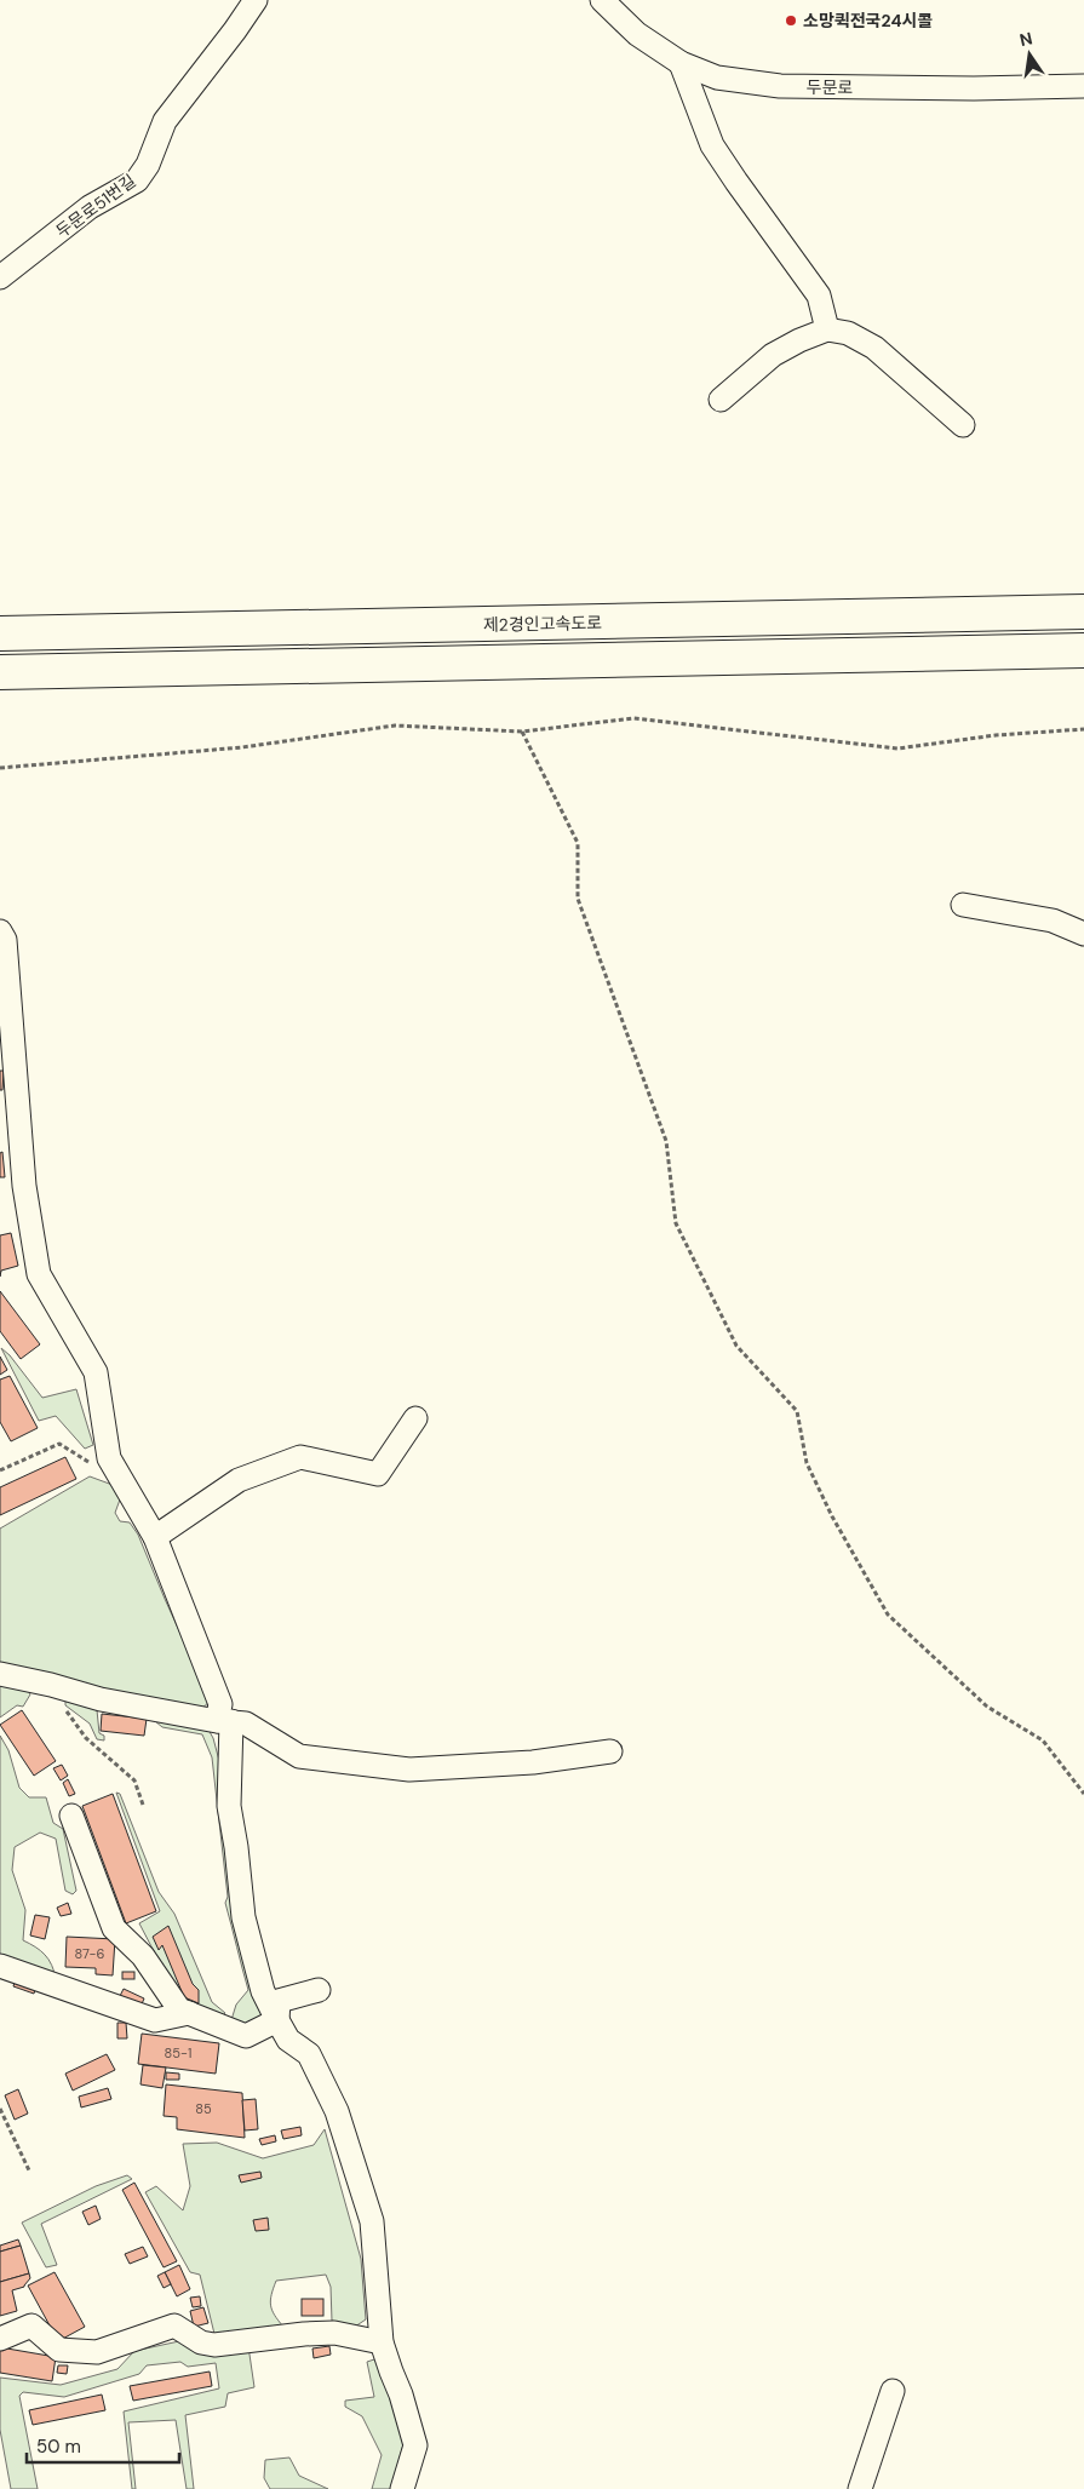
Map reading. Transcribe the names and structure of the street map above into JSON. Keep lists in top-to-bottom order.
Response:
{
  "streets": {
    "highway": ["제2경인고속도로"],
    "street": ["두문로", "두문로51번길"]
  },
  "places": ["소망퀵전국24시콜"],
  "house_numbers": ["87-6", "85-1", "85"],
  "scale_bar": "50 m",
  "north": "top"
}
